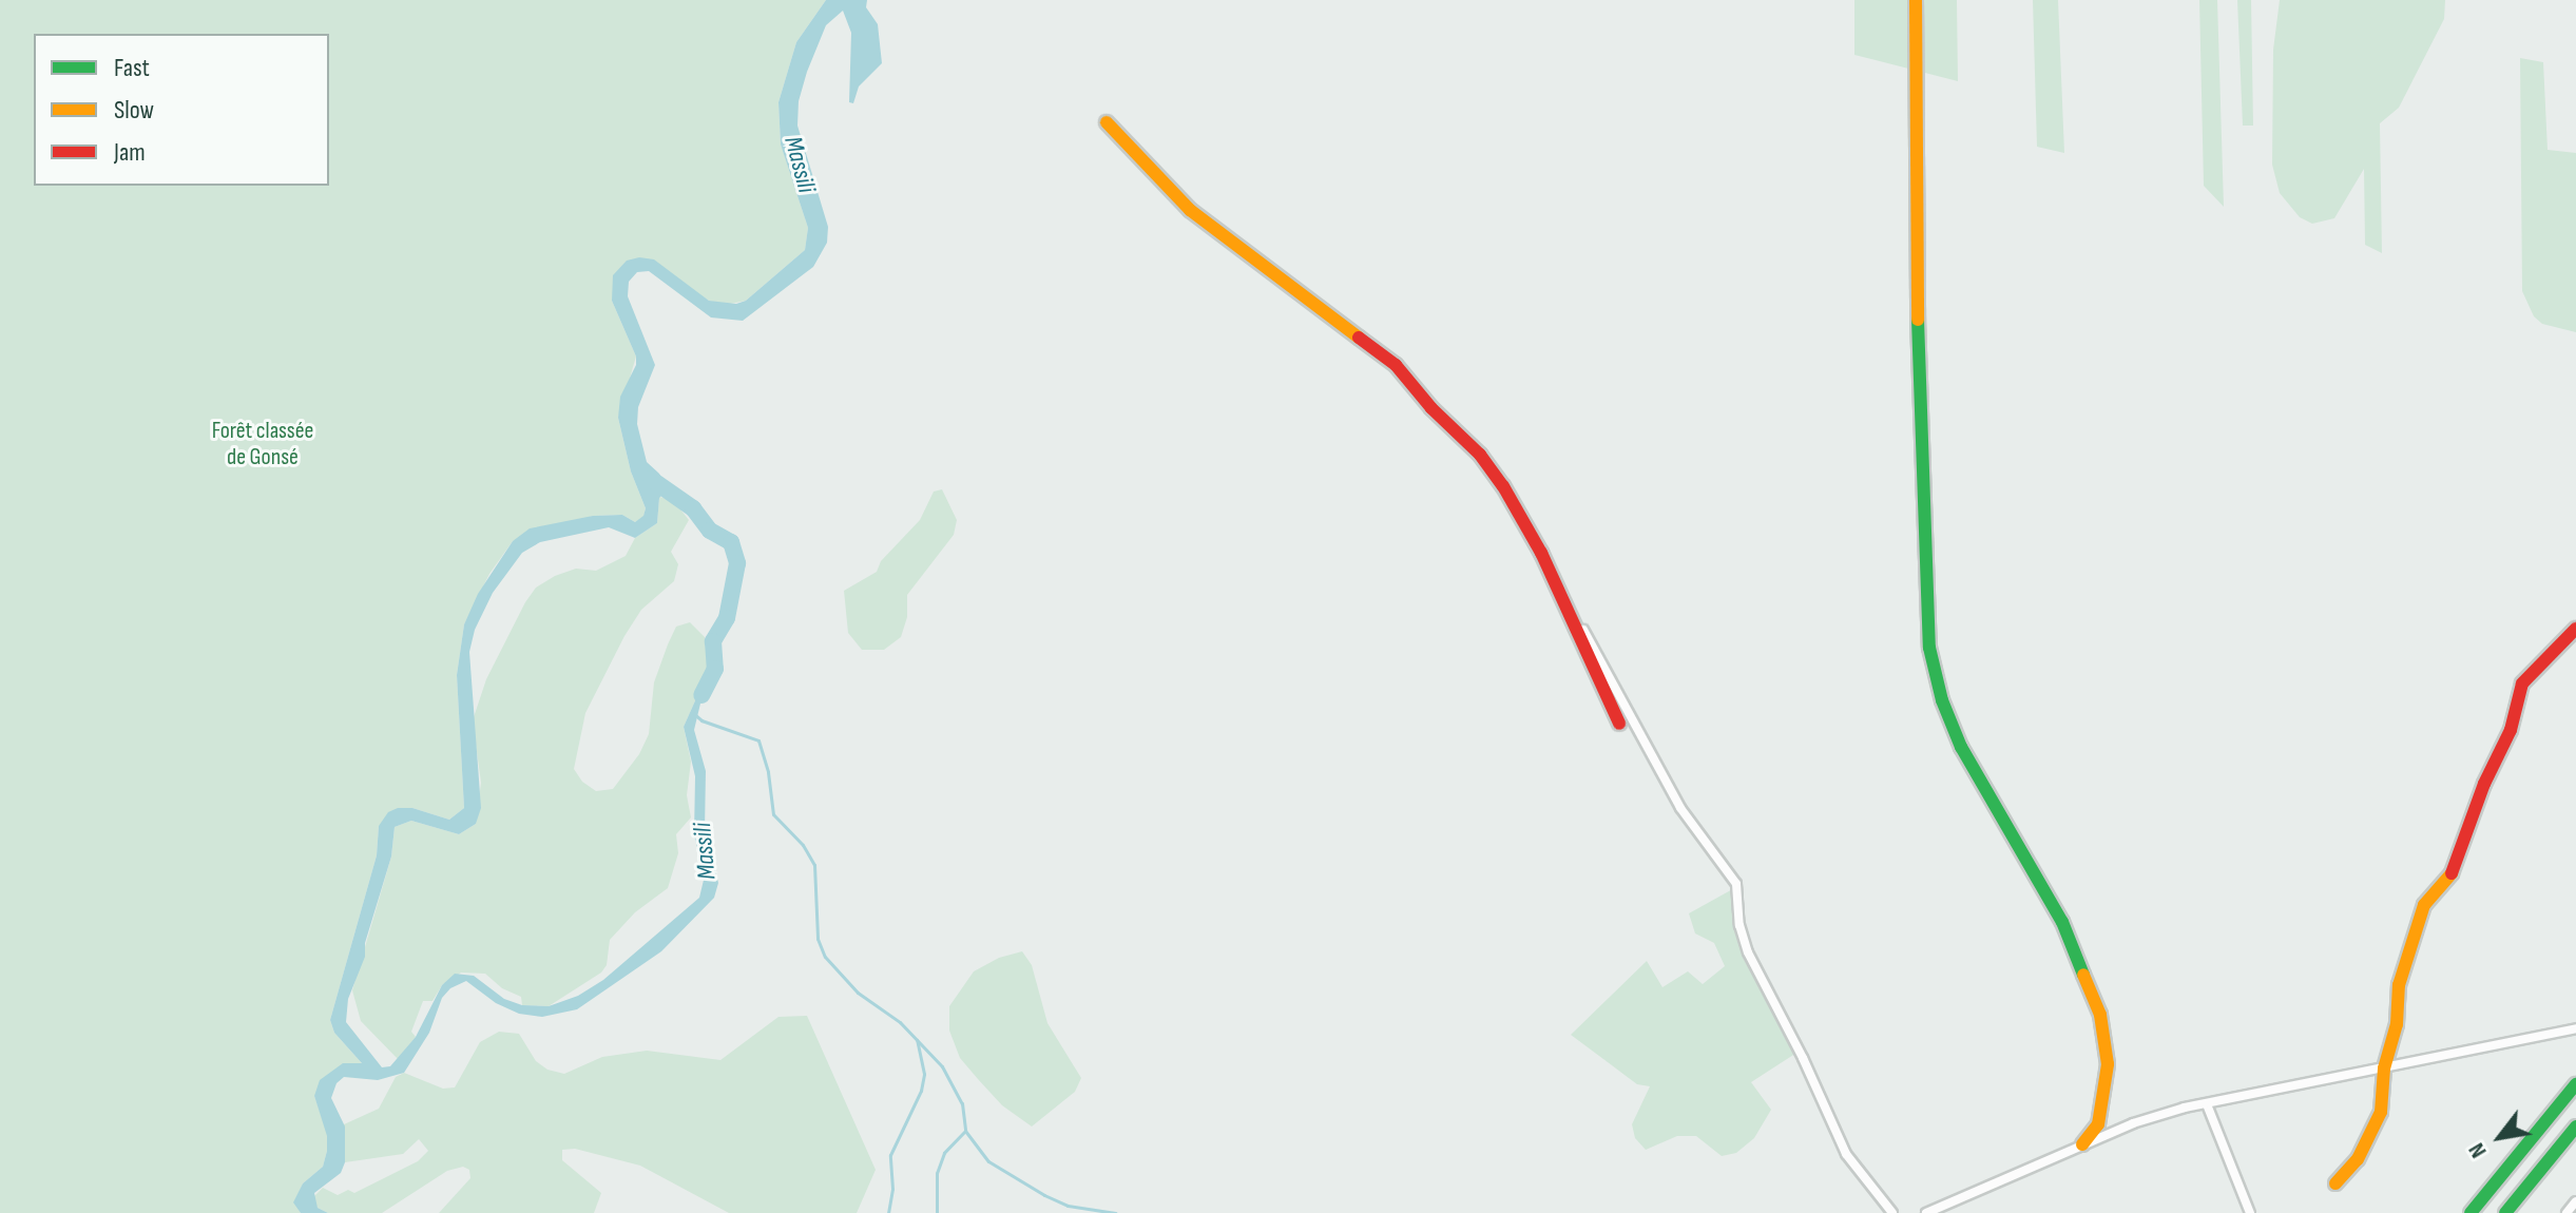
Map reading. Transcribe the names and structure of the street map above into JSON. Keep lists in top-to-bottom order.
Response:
{
  "water": ["Massili"],
  "parks": ["Forêt classée de Gonsé"],
  "legend": ["Fast", "Slow", "Jam"],
  "north": "bottom left"
}
